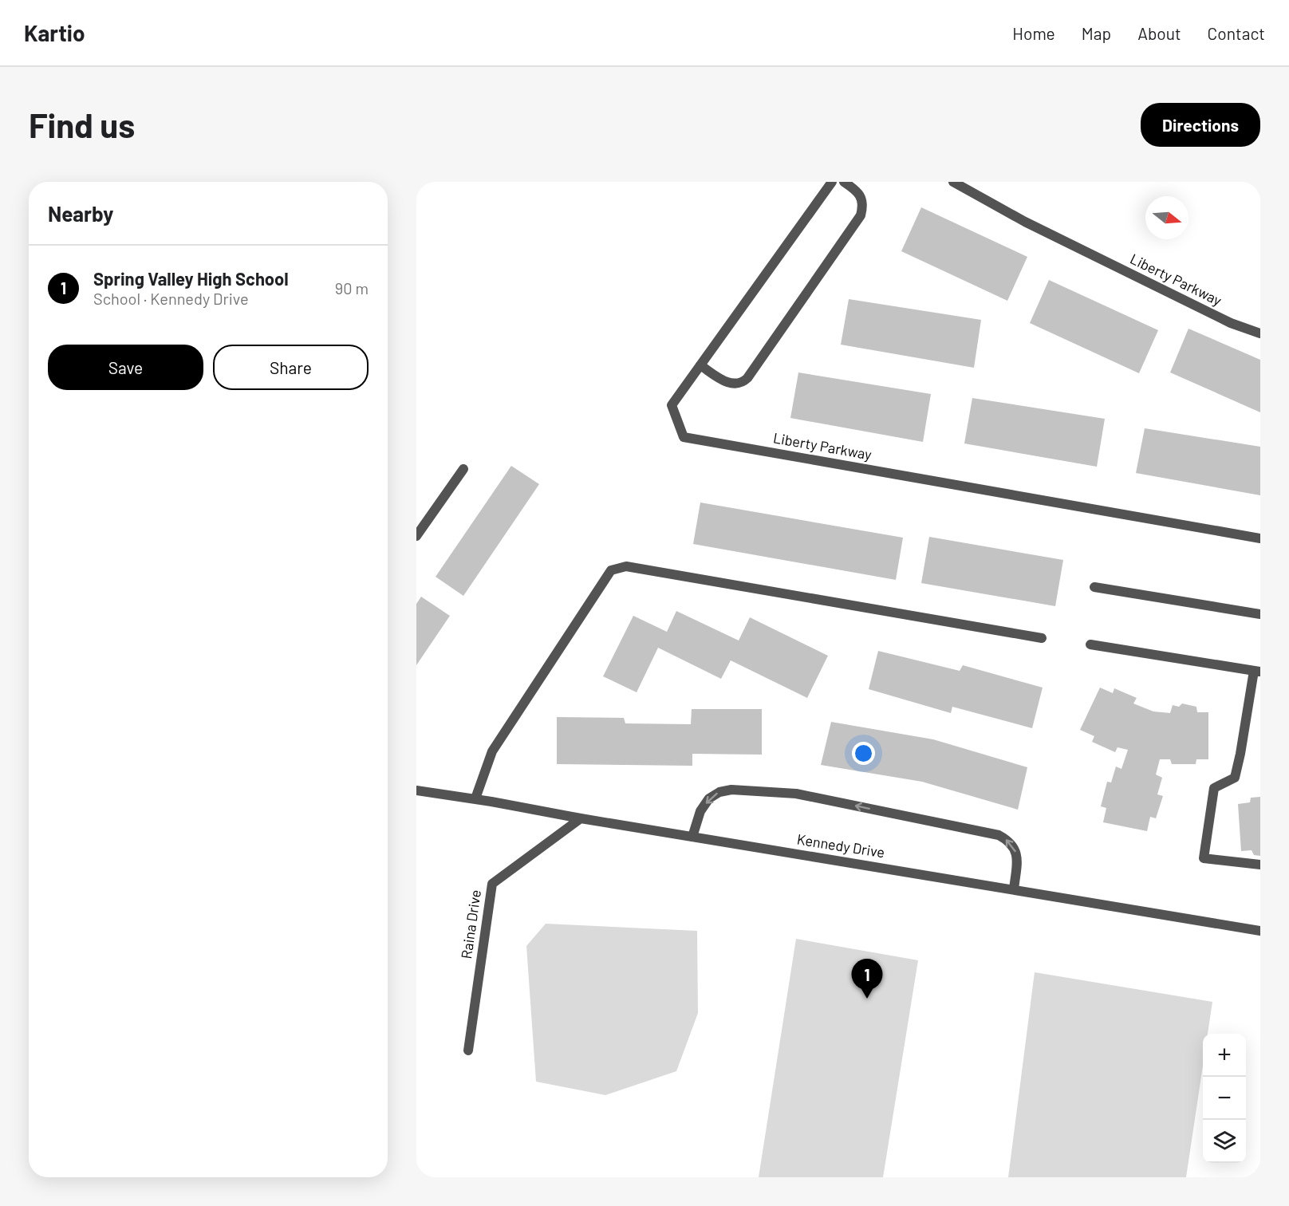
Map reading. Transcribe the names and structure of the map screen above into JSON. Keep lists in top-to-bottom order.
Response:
{
  "streets": {
    "street": ["Liberty Parkway", "Kennedy Drive", "Raina Drive"]
  },
  "crossings": [
    ["Kennedy Drive", "Raina Drive"]
  ],
  "north": "right",
  "page": {
    "header": "Kartio",
    "nav": [
      "Home",
      "Map",
      "About",
      "Contact"
    ],
    "buttons": [
      "Directions",
      ["Save", "Share"]
    ],
    "title": "Find us",
    "heading": "Nearby",
    "list": [
      {
        "mark": "1",
        "name": "Spring Valley High School",
        "note": "School · Kennedy Drive",
        "value": "90 m"
      }
    ],
    "pins": "1",
    "map_buttons": ["+", "−"]
  }
}
